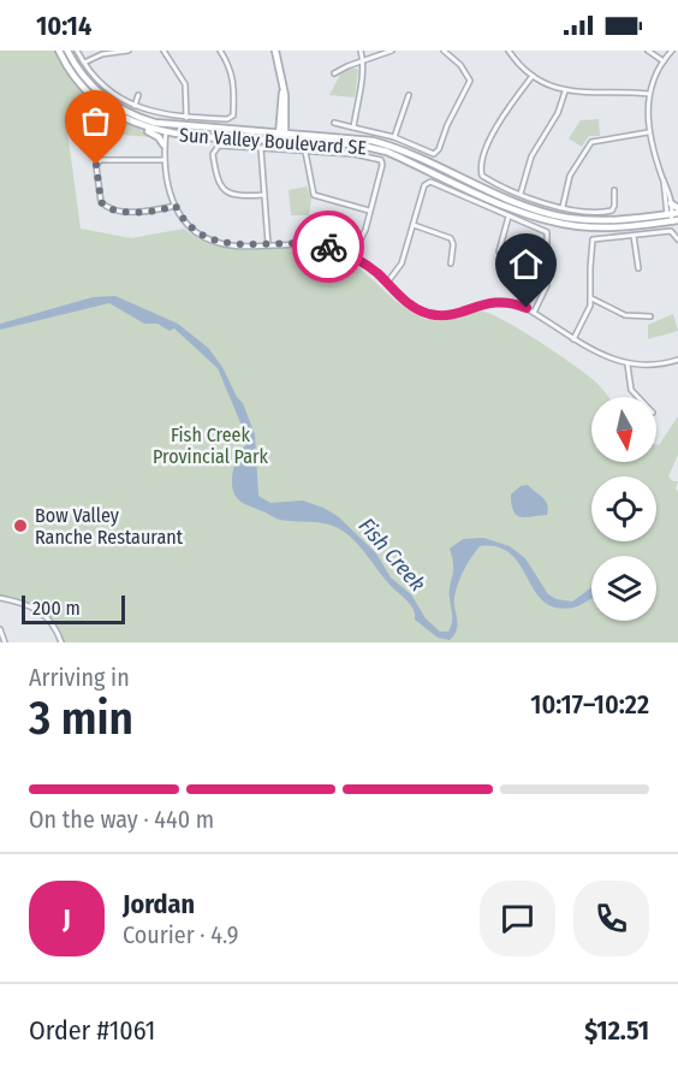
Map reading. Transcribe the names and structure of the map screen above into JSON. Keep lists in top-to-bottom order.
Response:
{
  "streets": {
    "main road": ["Sun Valley Boulevard SE"]
  },
  "water": ["Fish Creek"],
  "parks": ["Fish Creek Provincial Park"],
  "places": ["Bow Valley Ranche Restaurant"],
  "scale_bar": "200 m",
  "north": "bottom",
  "page": {
    "status": "10:14",
    "scale": "200 m",
    "heading": ["3 min", "Arriving in", "10:17–10:22"],
    "panel": [
      "Jordan",
      "Courier · 4.9",
      "Order #1061",
      "$12.51"
    ],
    "bar": "On the way · 440 m",
    "round": "J"
  }
}
